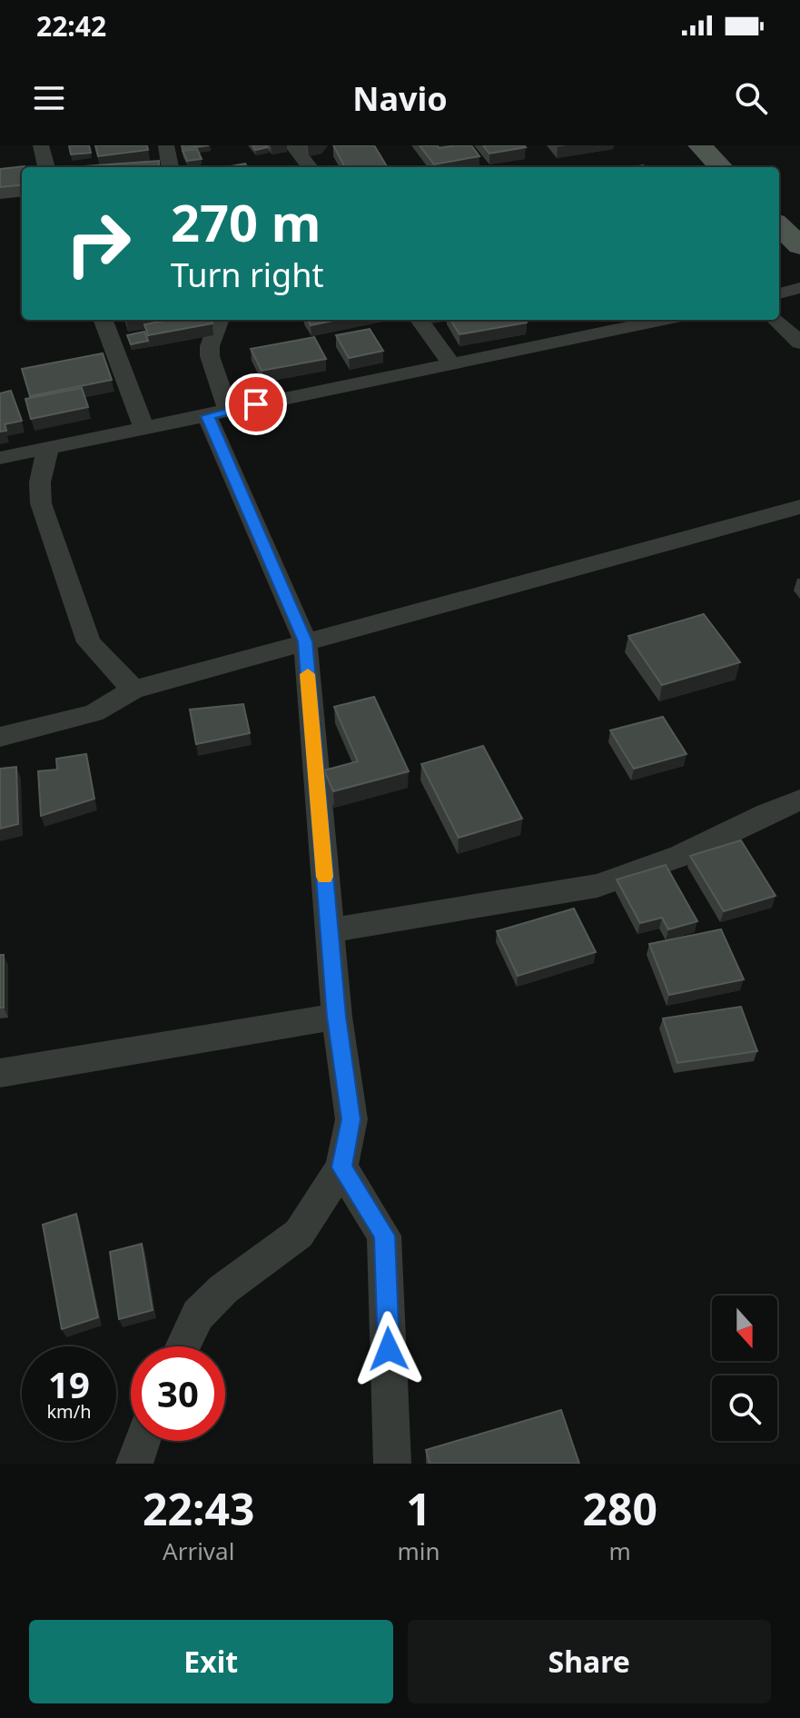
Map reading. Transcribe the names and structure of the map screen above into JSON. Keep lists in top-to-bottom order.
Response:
{
  "north": "bottom",
  "page": {
    "status": "22:42",
    "header": "Navio",
    "turn": ["270 m", "Turn right"],
    "speed": "19 km/h",
    "limit": "30",
    "eta": [
      "22:43",
      "Arrival",
      "1",
      "min",
      "280",
      "m"
    ],
    "buttons": ["Exit", "Share"]
  }
}
